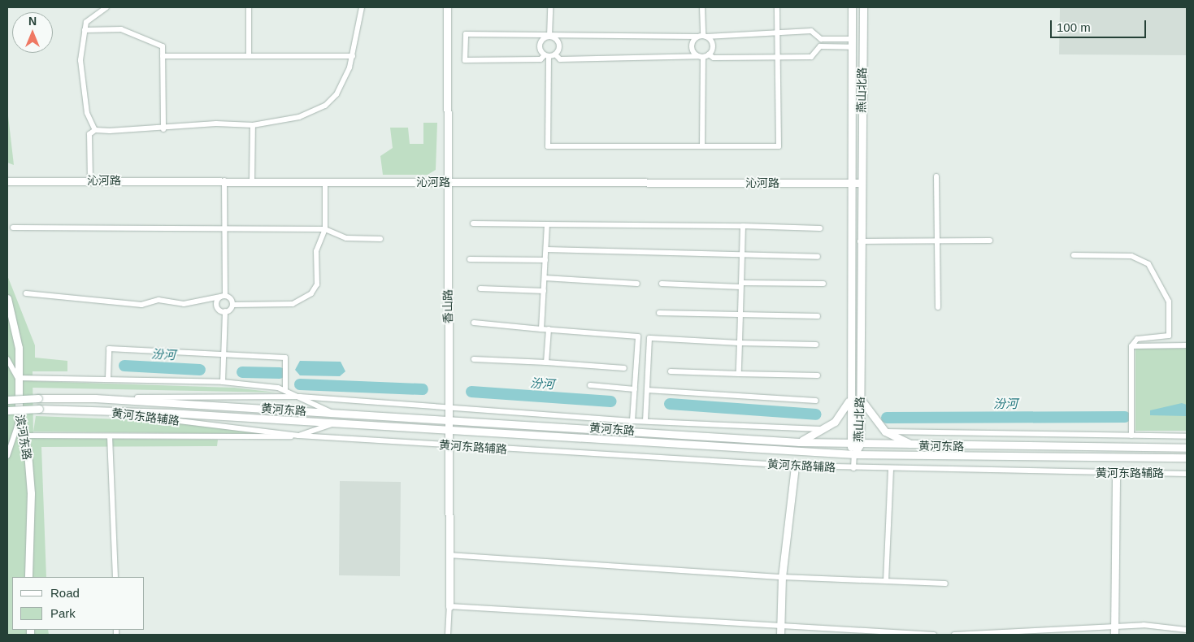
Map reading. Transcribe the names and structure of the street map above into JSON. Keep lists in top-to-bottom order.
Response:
{
  "streets": {
    "street": [
      "燕山北路",
      "沁河路",
      "香山路",
      "黄河东路",
      "黄河东路辅路",
      "滨河东路"
    ]
  },
  "crossings": [
    ["燕山北路", "沁河路"],
    ["燕山北路", "黄河东路"],
    ["沁河路", "香山路"],
    ["香山路", "黄河东路"],
    ["香山路", "黄河东路辅路"],
    ["黄河东路", "黄河东路辅路"]
  ],
  "water": ["汾河"],
  "legend": ["Road", "Park"],
  "scale_bar": "100 m",
  "north": "top"
}
